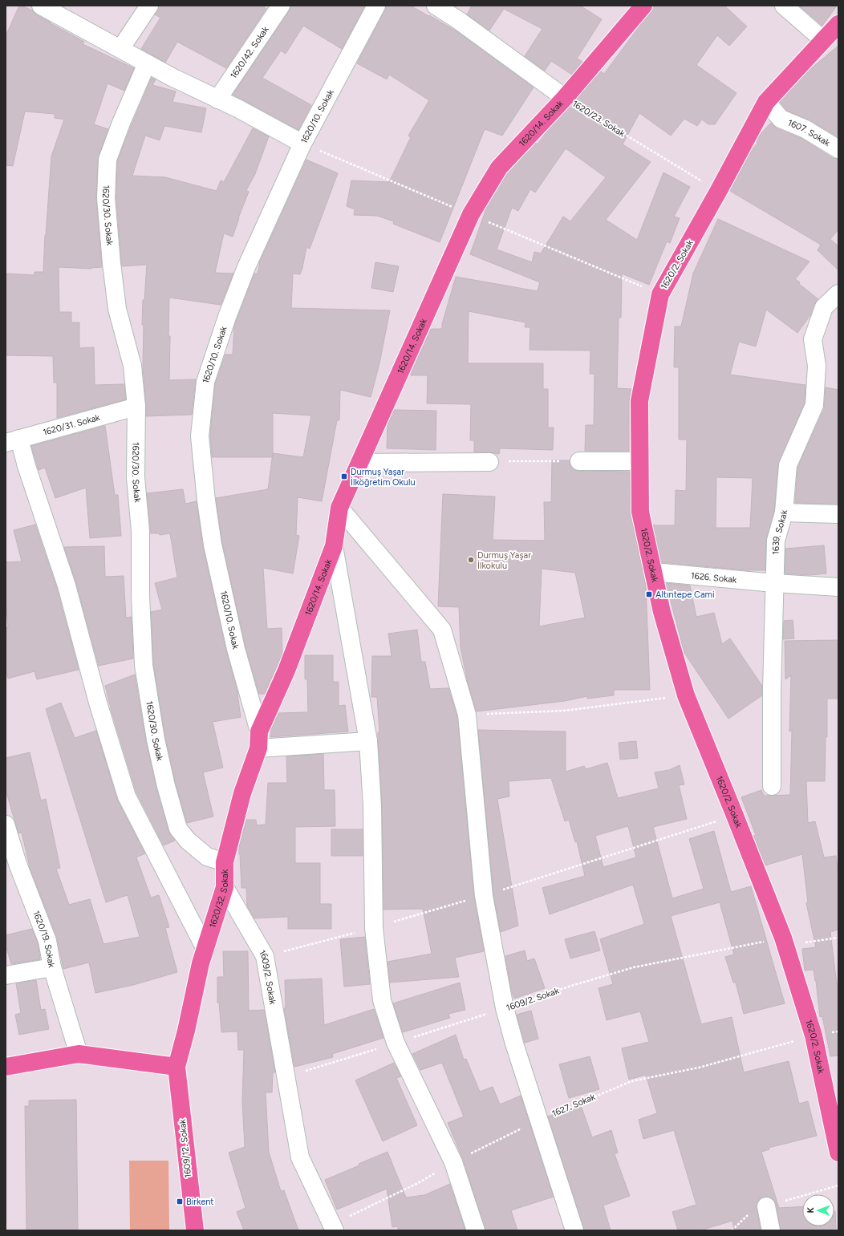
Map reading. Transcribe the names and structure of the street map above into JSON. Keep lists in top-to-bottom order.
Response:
{
  "streets": {
    "main road": [
      "1620/14. Sokak",
      "1620/2. Sokak",
      "1620/32. Sokak",
      "1609/12. Sokak"
    ],
    "street": [
      "1620/42. Sokak",
      "1620/10. Sokak",
      "1620/23. Sokak",
      "1607. Sokak",
      "1620/30. Sokak",
      "1620/31. Sokak",
      "1639. Sokak",
      "1626. Sokak",
      "1620/19. Sokak",
      "1609/2. Sokak"
    ],
    "path": ["1627. Sokak"]
  },
  "crossings": [
    ["1620/10. Sokak", "1620/14. Sokak"],
    ["1620/10. Sokak", "1620/32. Sokak"],
    ["1620/23. Sokak", "1620/14. Sokak"],
    ["1620/23. Sokak", "1620/2. Sokak"],
    ["1620/14. Sokak", "1620/32. Sokak"],
    ["1607. Sokak", "1620/2. Sokak"],
    ["1620/30. Sokak", "1620/31. Sokak"],
    ["1620/30. Sokak", "1620/32. Sokak"],
    ["1620/2. Sokak", "1626. Sokak"],
    ["1620/2. Sokak", "1609/2. Sokak"],
    ["1620/2. Sokak", "1627. Sokak"],
    ["1639. Sokak", "1626. Sokak"],
    ["1620/32. Sokak", "1609/2. Sokak"],
    ["1620/32. Sokak", "1609/12. Sokak"],
    ["1609/2. Sokak", "1627. Sokak"]
  ],
  "places": {
    "transit": ["Durmuş Yaşar İlköğretim Okulu", "Altıntepe Cami", "Birkent"],
    "other": ["Durmuş Yaşar İlkokulu"]
  },
  "north": "left"
}
